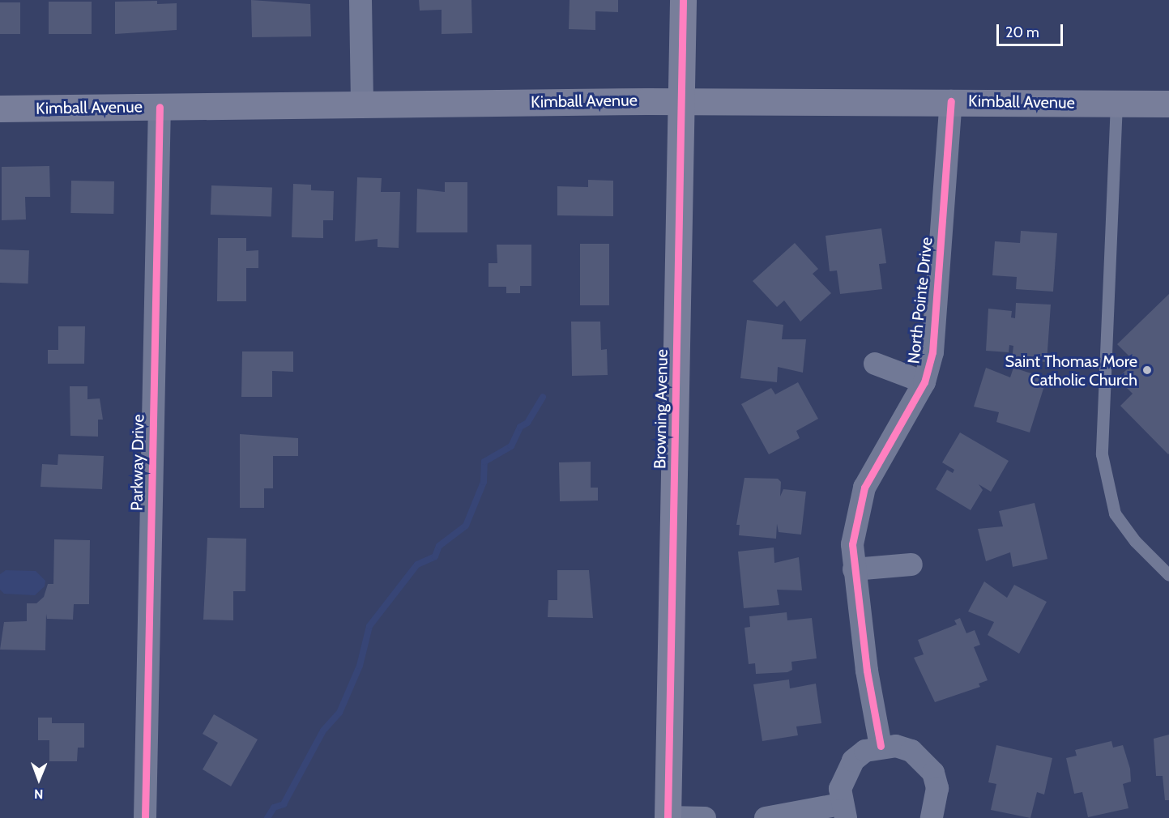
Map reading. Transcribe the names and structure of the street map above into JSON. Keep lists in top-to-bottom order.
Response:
{
  "streets": {
    "main road": ["Kimball Avenue", "Browning Avenue"],
    "street": ["North Pointe Drive", "Parkway Drive"]
  },
  "crossings": [
    ["Kimball Avenue", "North Pointe Drive"],
    ["Kimball Avenue", "Browning Avenue"],
    ["Kimball Avenue", "Parkway Drive"]
  ],
  "places": ["Saint Thomas More Catholic Church"],
  "scale_bar": "20 m",
  "north": "bottom"
}
